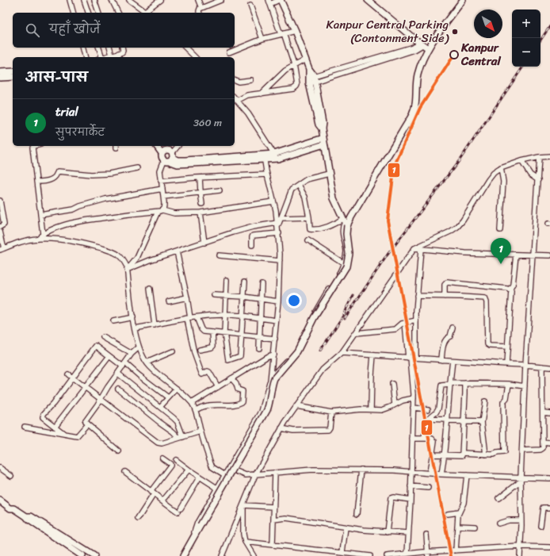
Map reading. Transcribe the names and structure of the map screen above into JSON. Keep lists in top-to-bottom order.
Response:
{
  "places": ["Kanpur Central Parking (Contonment Side)", "Kanpur Central"],
  "lines": ["transit line 1"],
  "north": "bottom right",
  "page": {
    "map_buttons": ["+", "−"],
    "search": "यहाँ खोजें",
    "heading": "आस-पास",
    "list": [
      {
        "mark": "1",
        "name": "trial",
        "note": "सुपरमार्केट",
        "value": "360 m"
      }
    ],
    "pins": "1"
  }
}
